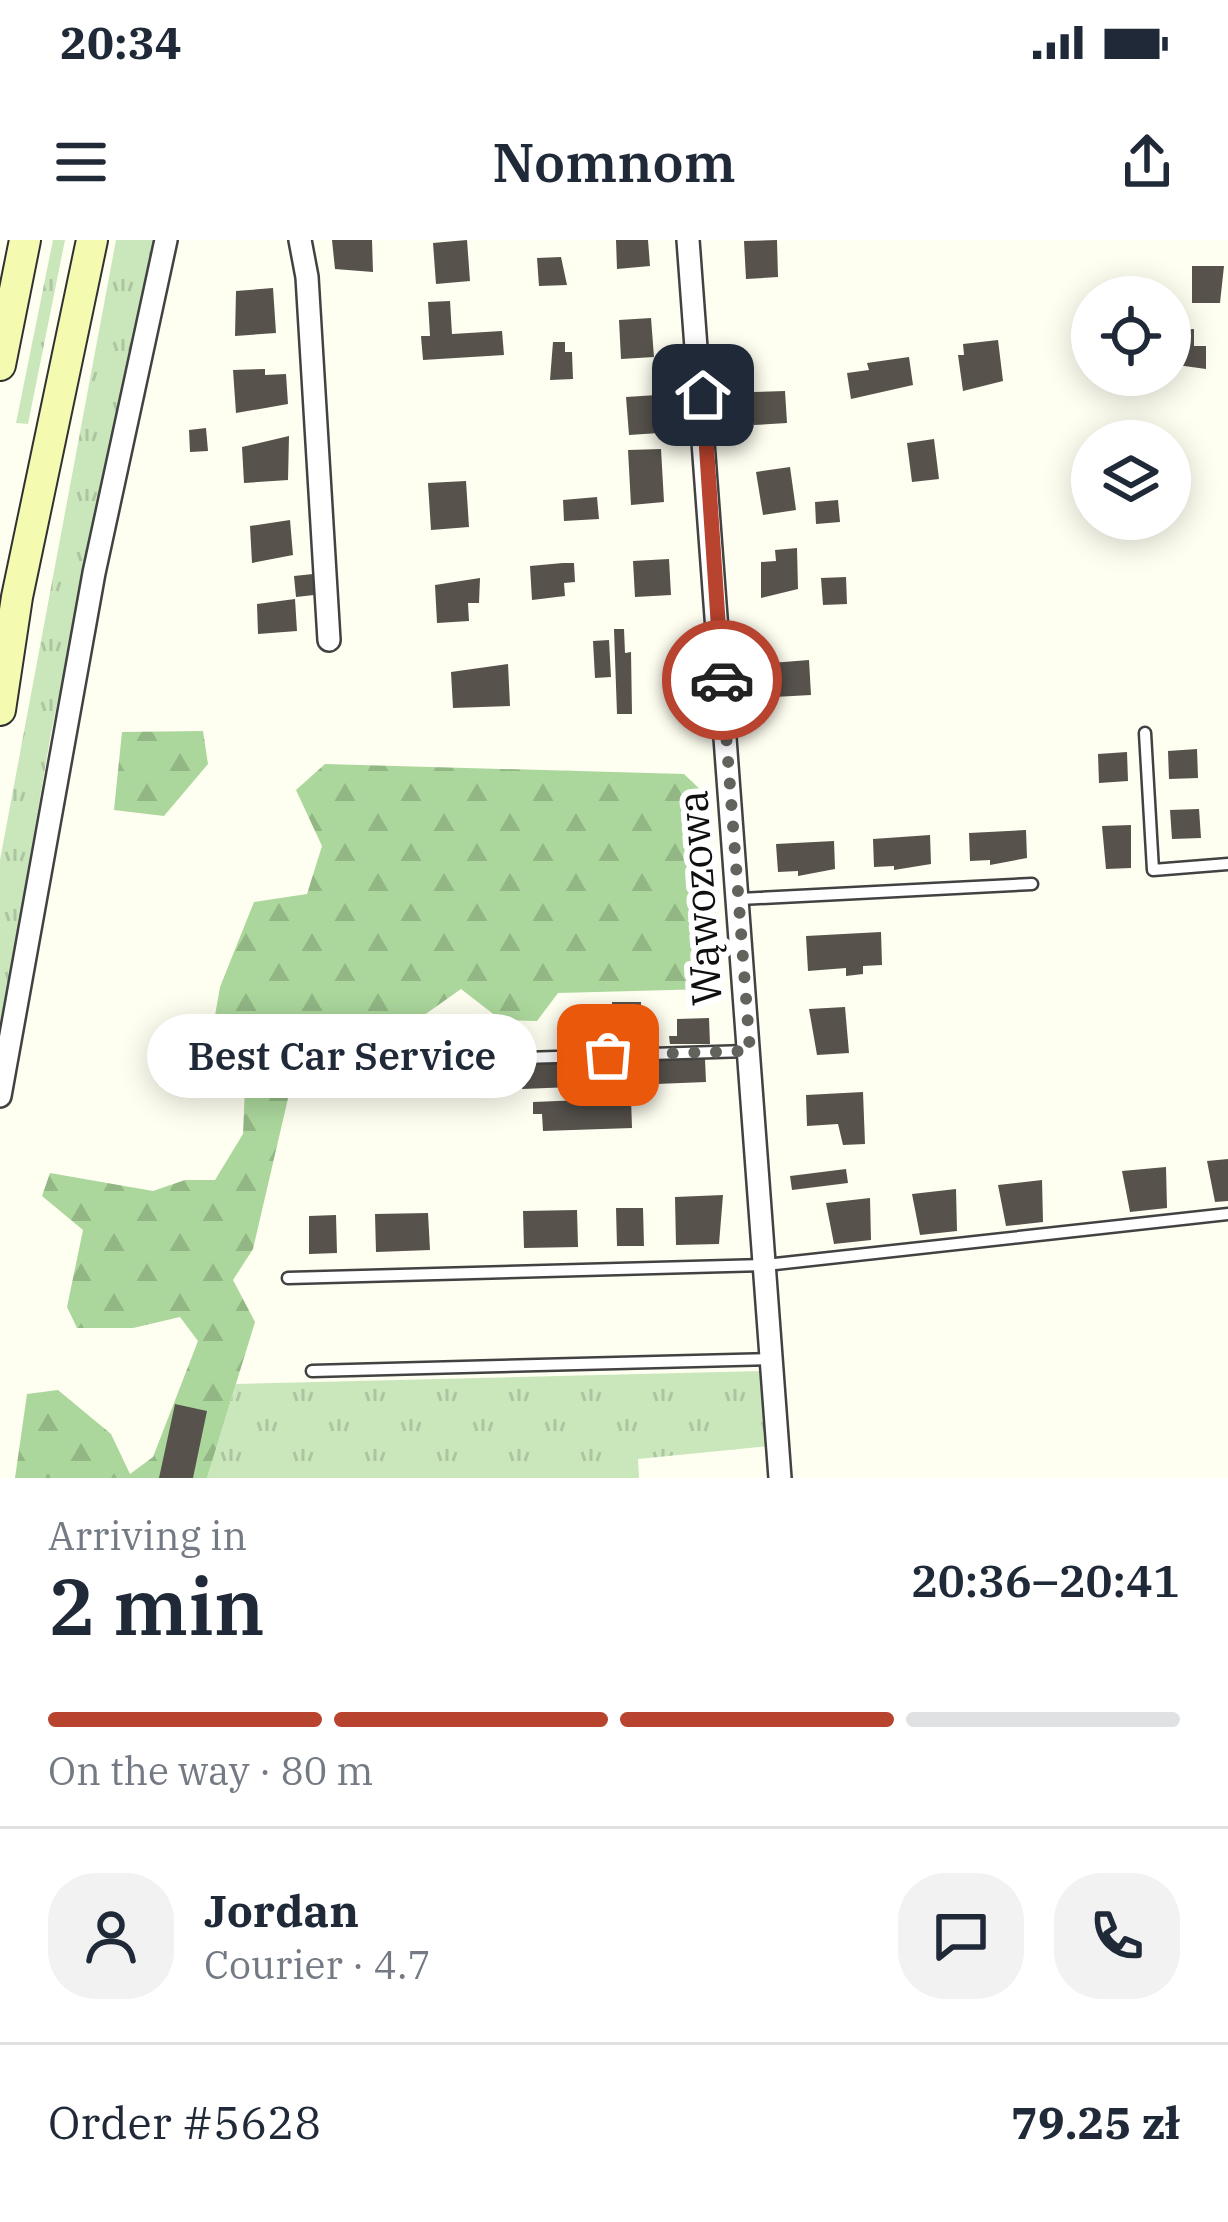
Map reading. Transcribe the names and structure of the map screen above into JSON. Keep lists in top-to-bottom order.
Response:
{
  "streets": {
    "street": ["Wąwozowa"]
  },
  "places": ["Best Car Service"],
  "page": {
    "status": "20:34",
    "header": "Nomnom",
    "bubble": "Best Car Service",
    "heading": ["2 min", "Arriving in", "20:36–20:41"],
    "panel": [
      "Jordan",
      "Courier · 4.7",
      "Order #5628",
      "79.25 zł"
    ],
    "bar": "On the way · 80 m"
  }
}
